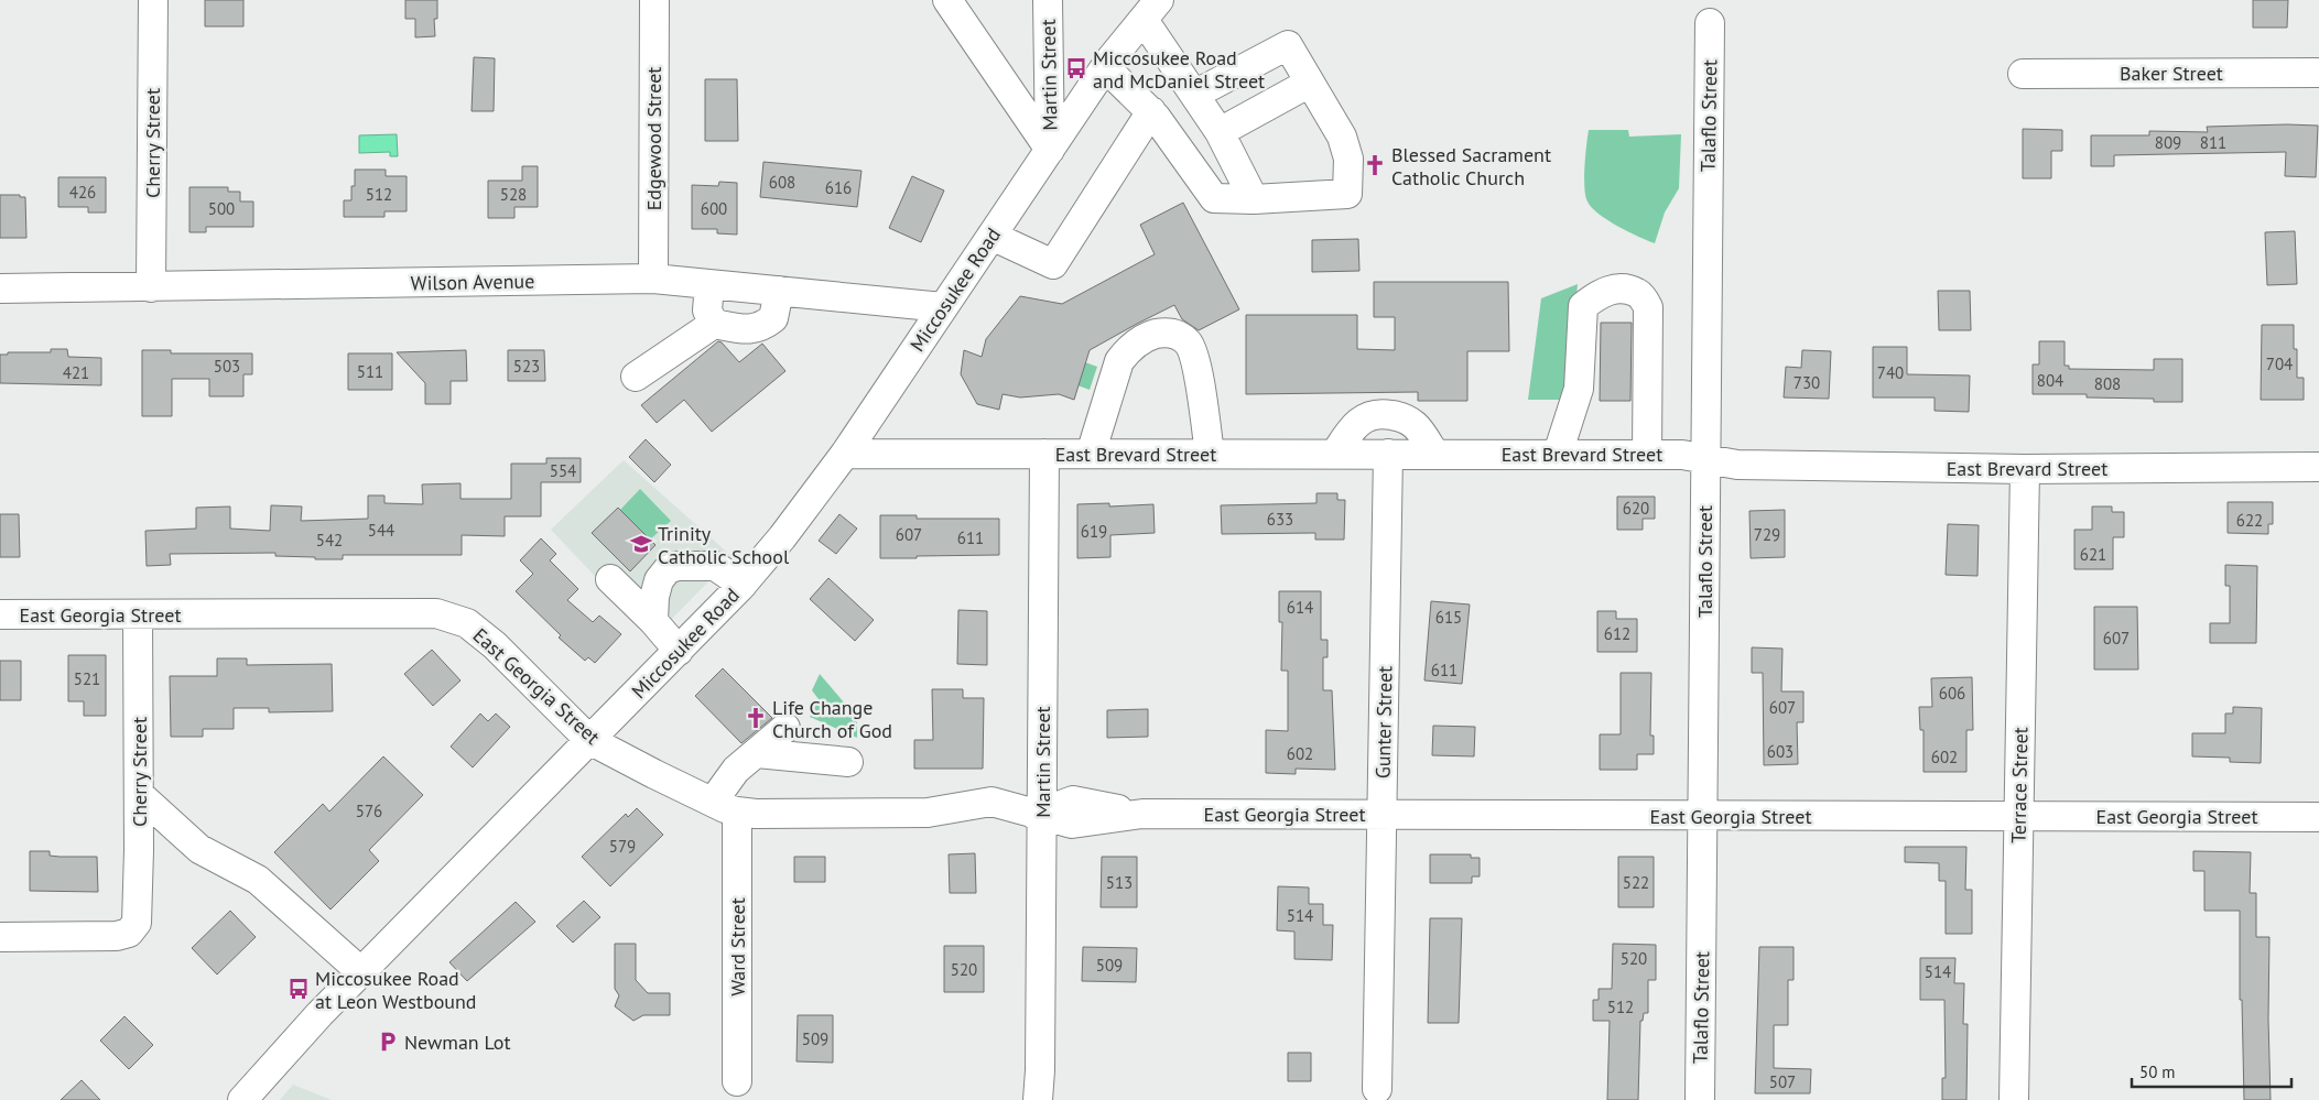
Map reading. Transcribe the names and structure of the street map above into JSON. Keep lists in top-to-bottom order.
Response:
{
  "streets": {
    "street": [
      "Baker Street",
      "Martin Street",
      "Talaflo Street",
      "Edgewood Street",
      "Cherry Street",
      "Wilson Avenue",
      "Miccosukee Road",
      "East Brevard Street",
      "East Georgia Street",
      "Gunter Street",
      "Terrace Street",
      "Ward Street"
    ]
  },
  "crossings": [
    ["Martin Street", "Miccosukee Road"],
    ["Martin Street", "East Brevard Street"],
    ["Martin Street", "East Georgia Street"],
    ["Talaflo Street", "East Brevard Street"],
    ["Talaflo Street", "East Georgia Street"],
    ["Edgewood Street", "Wilson Avenue"],
    ["Cherry Street", "Wilson Avenue"],
    ["Cherry Street", "East Georgia Street"],
    ["Wilson Avenue", "Miccosukee Road"],
    ["Miccosukee Road", "East Brevard Street"],
    ["Miccosukee Road", "East Georgia Street"],
    ["East Brevard Street", "Gunter Street"],
    ["East Brevard Street", "Terrace Street"],
    ["East Georgia Street", "Gunter Street"],
    ["East Georgia Street", "Terrace Street"],
    ["East Georgia Street", "Ward Street"]
  ],
  "places": {
    "bus stop": ["Miccosukee Road and McDaniel Street", "Miccosukee Road at Leon Westbound"],
    "church": ["Blessed Sacrament Catholic Church", "Life Change Church of God"],
    "school or university": ["Trinity Catholic School"],
    "parking": ["Newman Lot"]
  },
  "house_numbers": [
    "809",
    "811",
    "608",
    "616",
    "426",
    "512",
    "528",
    "500",
    "600",
    "704",
    "503",
    "523",
    "511",
    "421",
    "740",
    "804",
    "730",
    "808",
    "554",
    "620",
    "633",
    "622",
    "544",
    "619",
    "607",
    "729",
    "611",
    "542",
    "621",
    "614",
    "615",
    "612",
    "607",
    "611",
    "521",
    "606",
    "607",
    "603",
    "602",
    "602",
    "576",
    "579",
    "513",
    "522",
    "514",
    "520",
    "509",
    "520",
    "514",
    "512",
    "509",
    "507"
  ],
  "scale_bar": "50 m"
}
